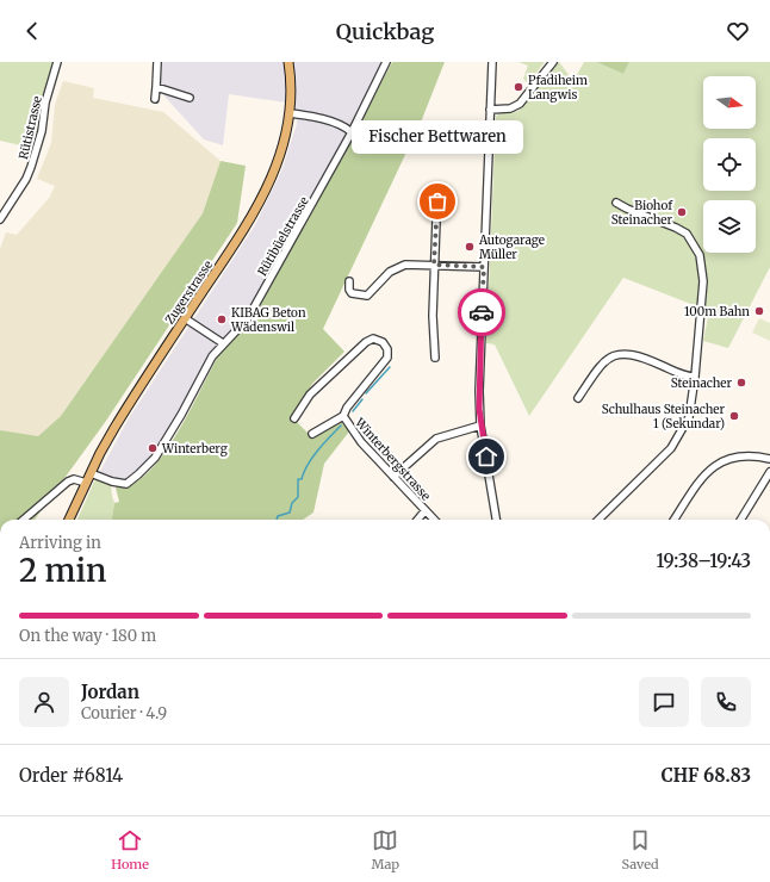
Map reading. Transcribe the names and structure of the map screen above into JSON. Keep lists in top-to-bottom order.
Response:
{
  "streets": {
    "main road": ["Zugerstrasse"],
    "street": ["Rütistrasse", "Rütibüelstrasse", "Winterbergstrasse"]
  },
  "crossings": [
    ["Rütibüelstrasse", "Zugerstrasse"]
  ],
  "places": [
    "Pfadiheim Langwis",
    "Fischer Bettwaren",
    "Biohof Steinacher",
    "Autogarage Müller",
    "100m Bahn",
    "KIBAG Beton Wädenswil",
    "Steinacher",
    "Schulhaus Steinacher 1 (Sekundar)",
    "Winterberg"
  ],
  "north": "right",
  "page": {
    "header": "Quickbag",
    "bubble": "Fischer Bettwaren",
    "heading": ["2 min", "Arriving in", "19:38–19:43"],
    "panel": [
      "Jordan",
      "Courier · 4.9",
      "Order #6814",
      "CHF 68.83"
    ],
    "bar": "On the way · 180 m",
    "tabs": ["Home", "Map", "Saved"]
  }
}
